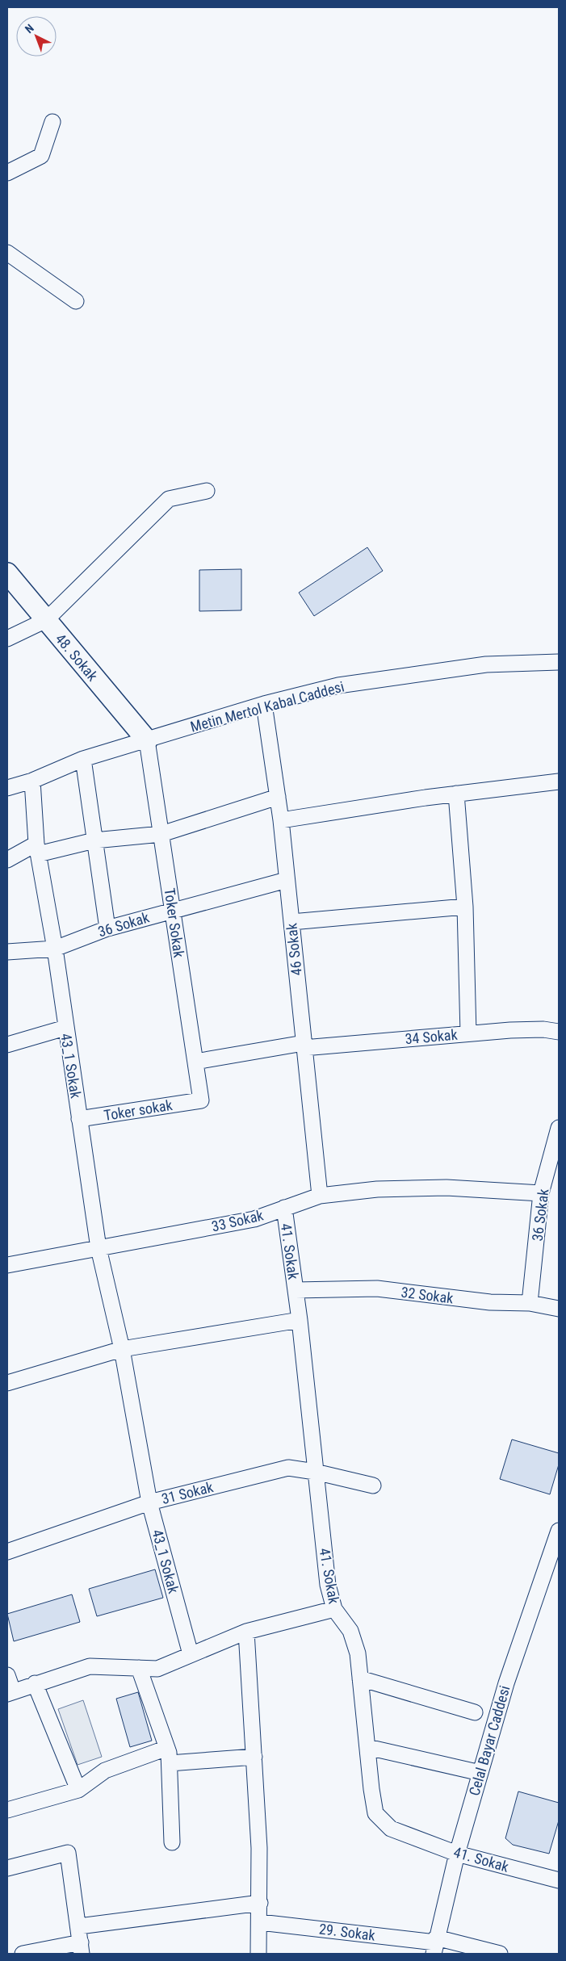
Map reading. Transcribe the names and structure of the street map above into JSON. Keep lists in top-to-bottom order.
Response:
{
  "streets": {
    "main road": ["48. Sokak"],
    "street": [
      "Metin Mertol Kabal Caddesi",
      "Toker Sokak",
      "36 Sokak",
      "46 Sokak",
      "34 Sokak",
      "43_1 Sokak",
      "Toker sokak",
      "33 Sokak",
      "41. Sokak",
      "32 Sokak",
      "31 Sokak",
      "Celal Bayar Caddesi",
      "29. Sokak"
    ]
  },
  "crossings": [
    ["48. Sokak", "Metin Mertol Kabal Caddesi"],
    ["48. Sokak", "Toker Sokak"],
    ["Metin Mertol Kabal Caddesi", "Toker Sokak"],
    ["Metin Mertol Kabal Caddesi", "46 Sokak"],
    ["Metin Mertol Kabal Caddesi", "43_1 Sokak"],
    ["Toker Sokak", "36 Sokak"],
    ["Toker Sokak", "34 Sokak"],
    ["Toker Sokak", "Toker sokak"],
    ["36 Sokak", "46 Sokak"],
    ["36 Sokak", "43_1 Sokak"],
    ["36 Sokak", "33 Sokak"],
    ["36 Sokak", "32 Sokak"],
    ["46 Sokak", "34 Sokak"],
    ["46 Sokak", "33 Sokak"],
    ["43_1 Sokak", "Toker sokak"],
    ["43_1 Sokak", "33 Sokak"],
    ["43_1 Sokak", "31 Sokak"],
    ["33 Sokak", "41. Sokak"],
    ["41. Sokak", "32 Sokak"],
    ["41. Sokak", "31 Sokak"],
    ["41. Sokak", "Celal Bayar Caddesi"],
    ["Celal Bayar Caddesi", "29. Sokak"]
  ],
  "north": "top left"
}
